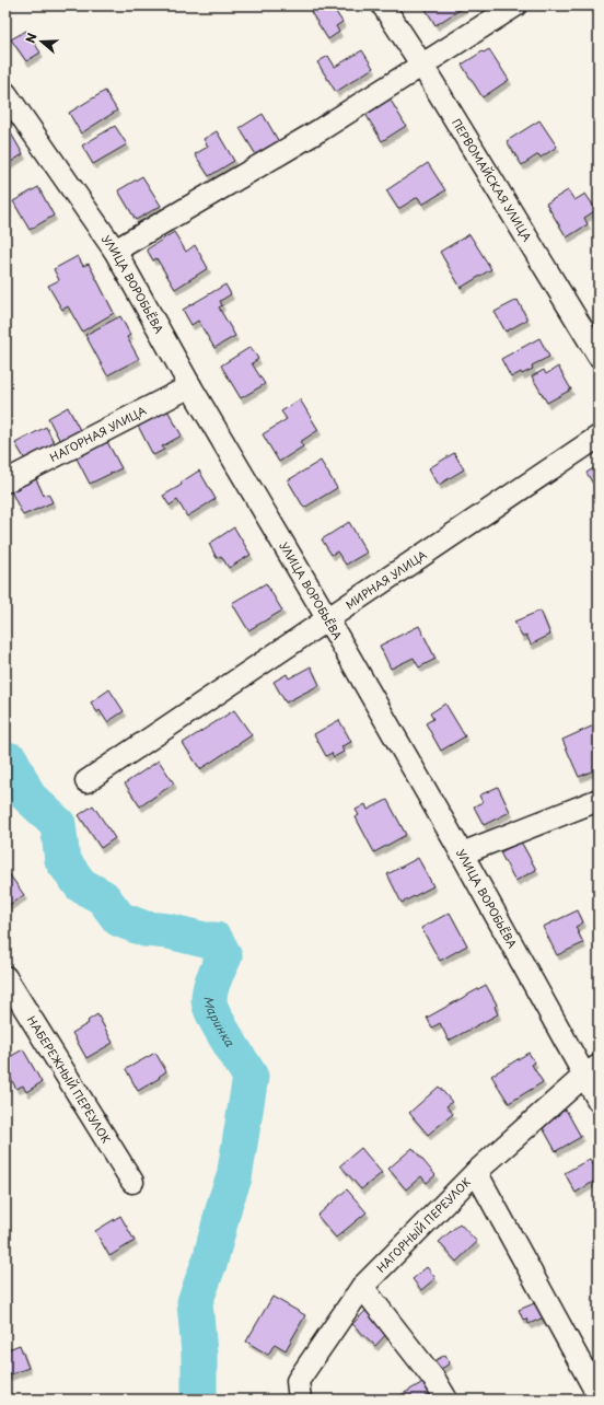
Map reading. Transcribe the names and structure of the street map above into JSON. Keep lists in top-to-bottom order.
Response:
{
  "streets": {
    "street": [
      "ПЕРВОМАЙСКАЯ УЛИЦА",
      "УЛИЦА ВОРОБЬЁВА",
      "НАГОРНАЯ УЛИЦА",
      "МИРНАЯ УЛИЦА",
      "НАБЕРЕЖНЫЙ ПЕРЕУЛОК",
      "НАГОРНЫЙ ПЕРЕУЛОК"
    ]
  },
  "crossings": [
    ["УЛИЦА ВОРОБЬЁВА", "НАГОРНАЯ УЛИЦА"],
    ["УЛИЦА ВОРОБЬЁВА", "МИРНАЯ УЛИЦА"],
    ["УЛИЦА ВОРОБЬЁВА", "НАГОРНЫЙ ПЕРЕУЛОК"]
  ],
  "water": ["Маринка"],
  "north": "left"
}
